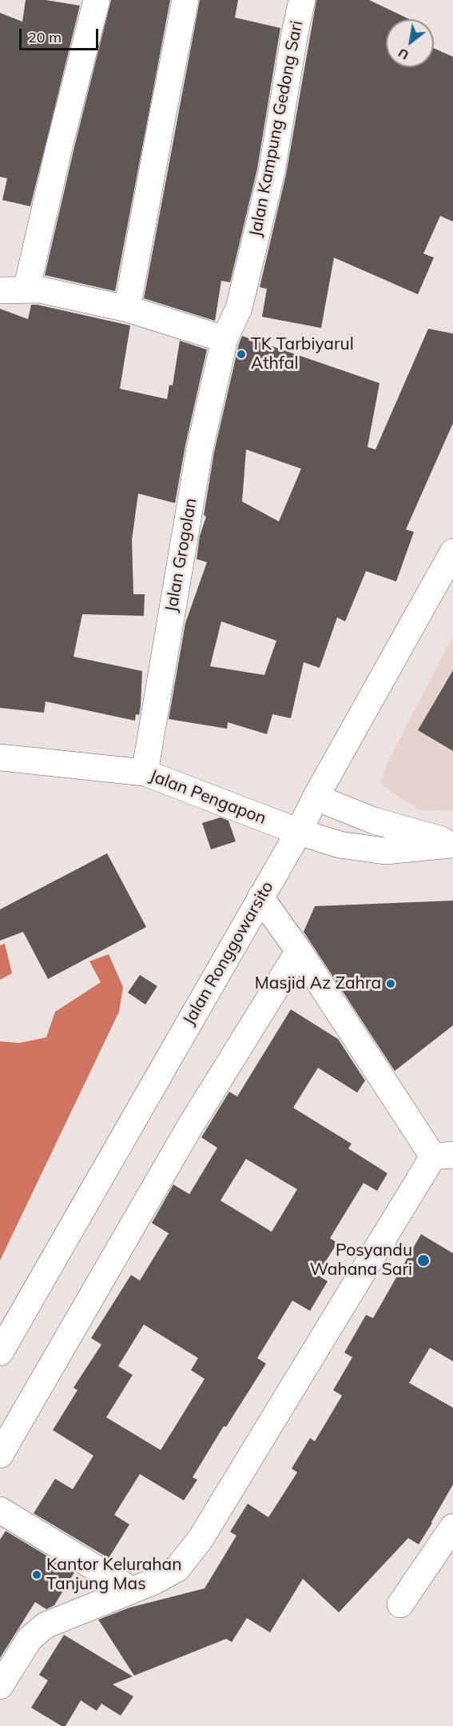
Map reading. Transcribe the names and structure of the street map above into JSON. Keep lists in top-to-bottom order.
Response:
{
  "streets": {
    "main road": [
      "Jalan Kampung Gedong Sari",
      "Jalan Grogolan",
      "Jalan Pengapon",
      "Jalan Ronggowarsito"
    ]
  },
  "crossings": [
    ["Jalan Kampung Gedong Sari", "Jalan Grogolan"],
    ["Jalan Grogolan", "Jalan Pengapon"],
    ["Jalan Pengapon", "Jalan Ronggowarsito"]
  ],
  "places": [
    "TK Tarbiyarul Athfal",
    "Masjid Az Zahra",
    "Posyandu Wahana Sari",
    "Kantor Kelurahan Tanjung Mas"
  ],
  "scale_bar": "20 m",
  "north": "bottom left"
}
